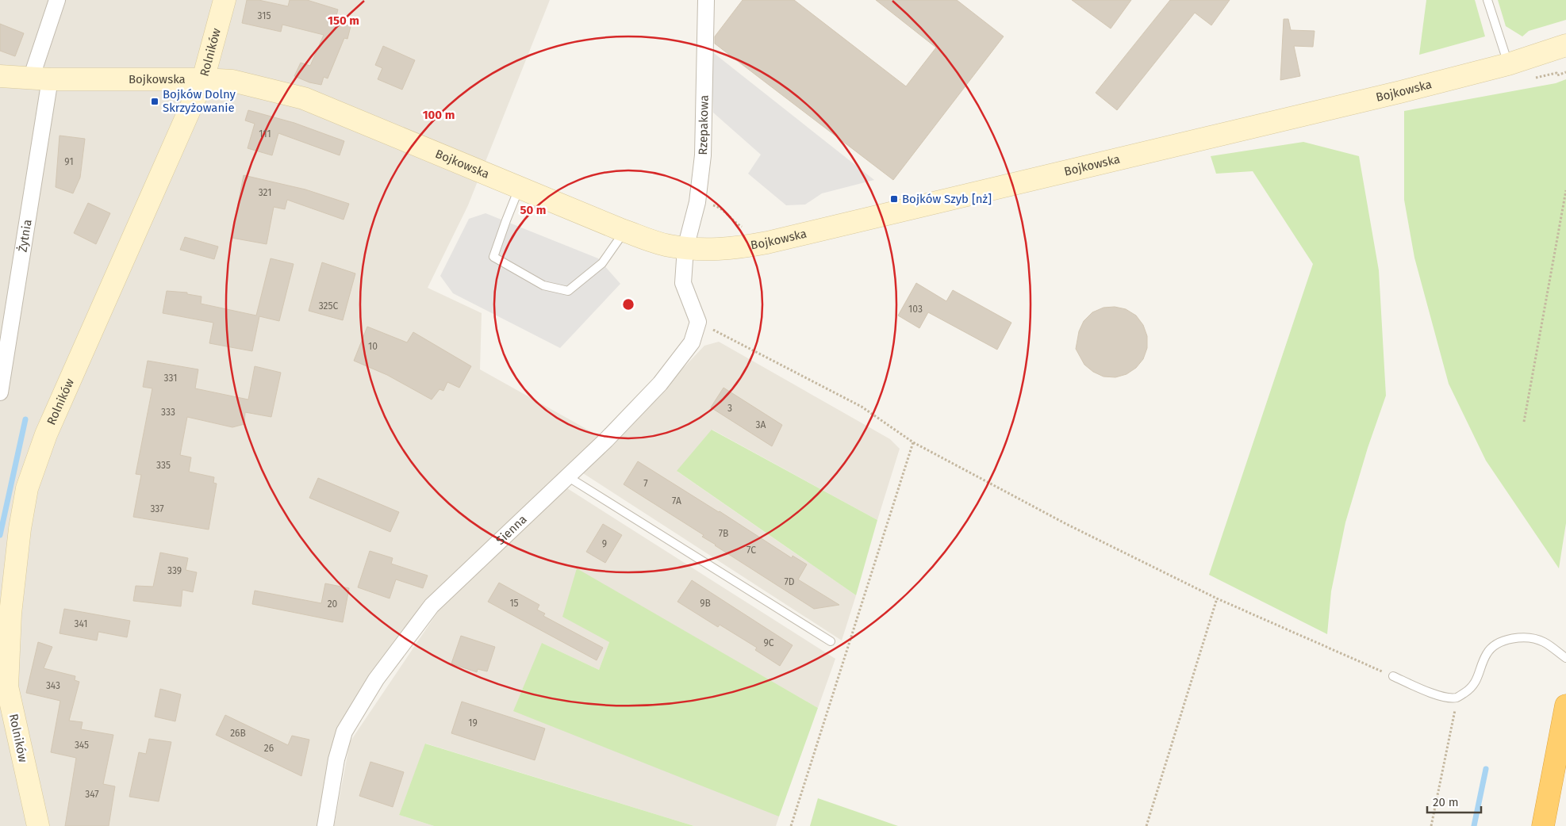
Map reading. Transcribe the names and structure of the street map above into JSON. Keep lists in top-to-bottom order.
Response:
{
  "streets": {
    "street": [
      "Rolników",
      "Bojkowska",
      "Rzepakowa",
      "Żytnia",
      "Sienna"
    ]
  },
  "crossings": [
    ["Rolników", "Bojkowska"],
    ["Bojkowska", "Rzepakowa"],
    ["Bojkowska", "Żytnia"]
  ],
  "places": {
    "transit": ["Bojków Dolny Skrzyżowanie", "Bojków Szyb [nż]"]
  },
  "house_numbers": [
    "315",
    "111",
    "91",
    "321",
    "325C",
    "103",
    "10",
    "331",
    "3",
    "333",
    "3A",
    "335",
    "7",
    "7A",
    "337",
    "7B",
    "9",
    "7C",
    "339",
    "7D",
    "15",
    "9B",
    "20",
    "341",
    "9C",
    "343",
    "19",
    "26B",
    "345",
    "26",
    "347"
  ],
  "scale_bar": "20 m",
  "rings": ["150 m", "100 m", "50 m"]
}
